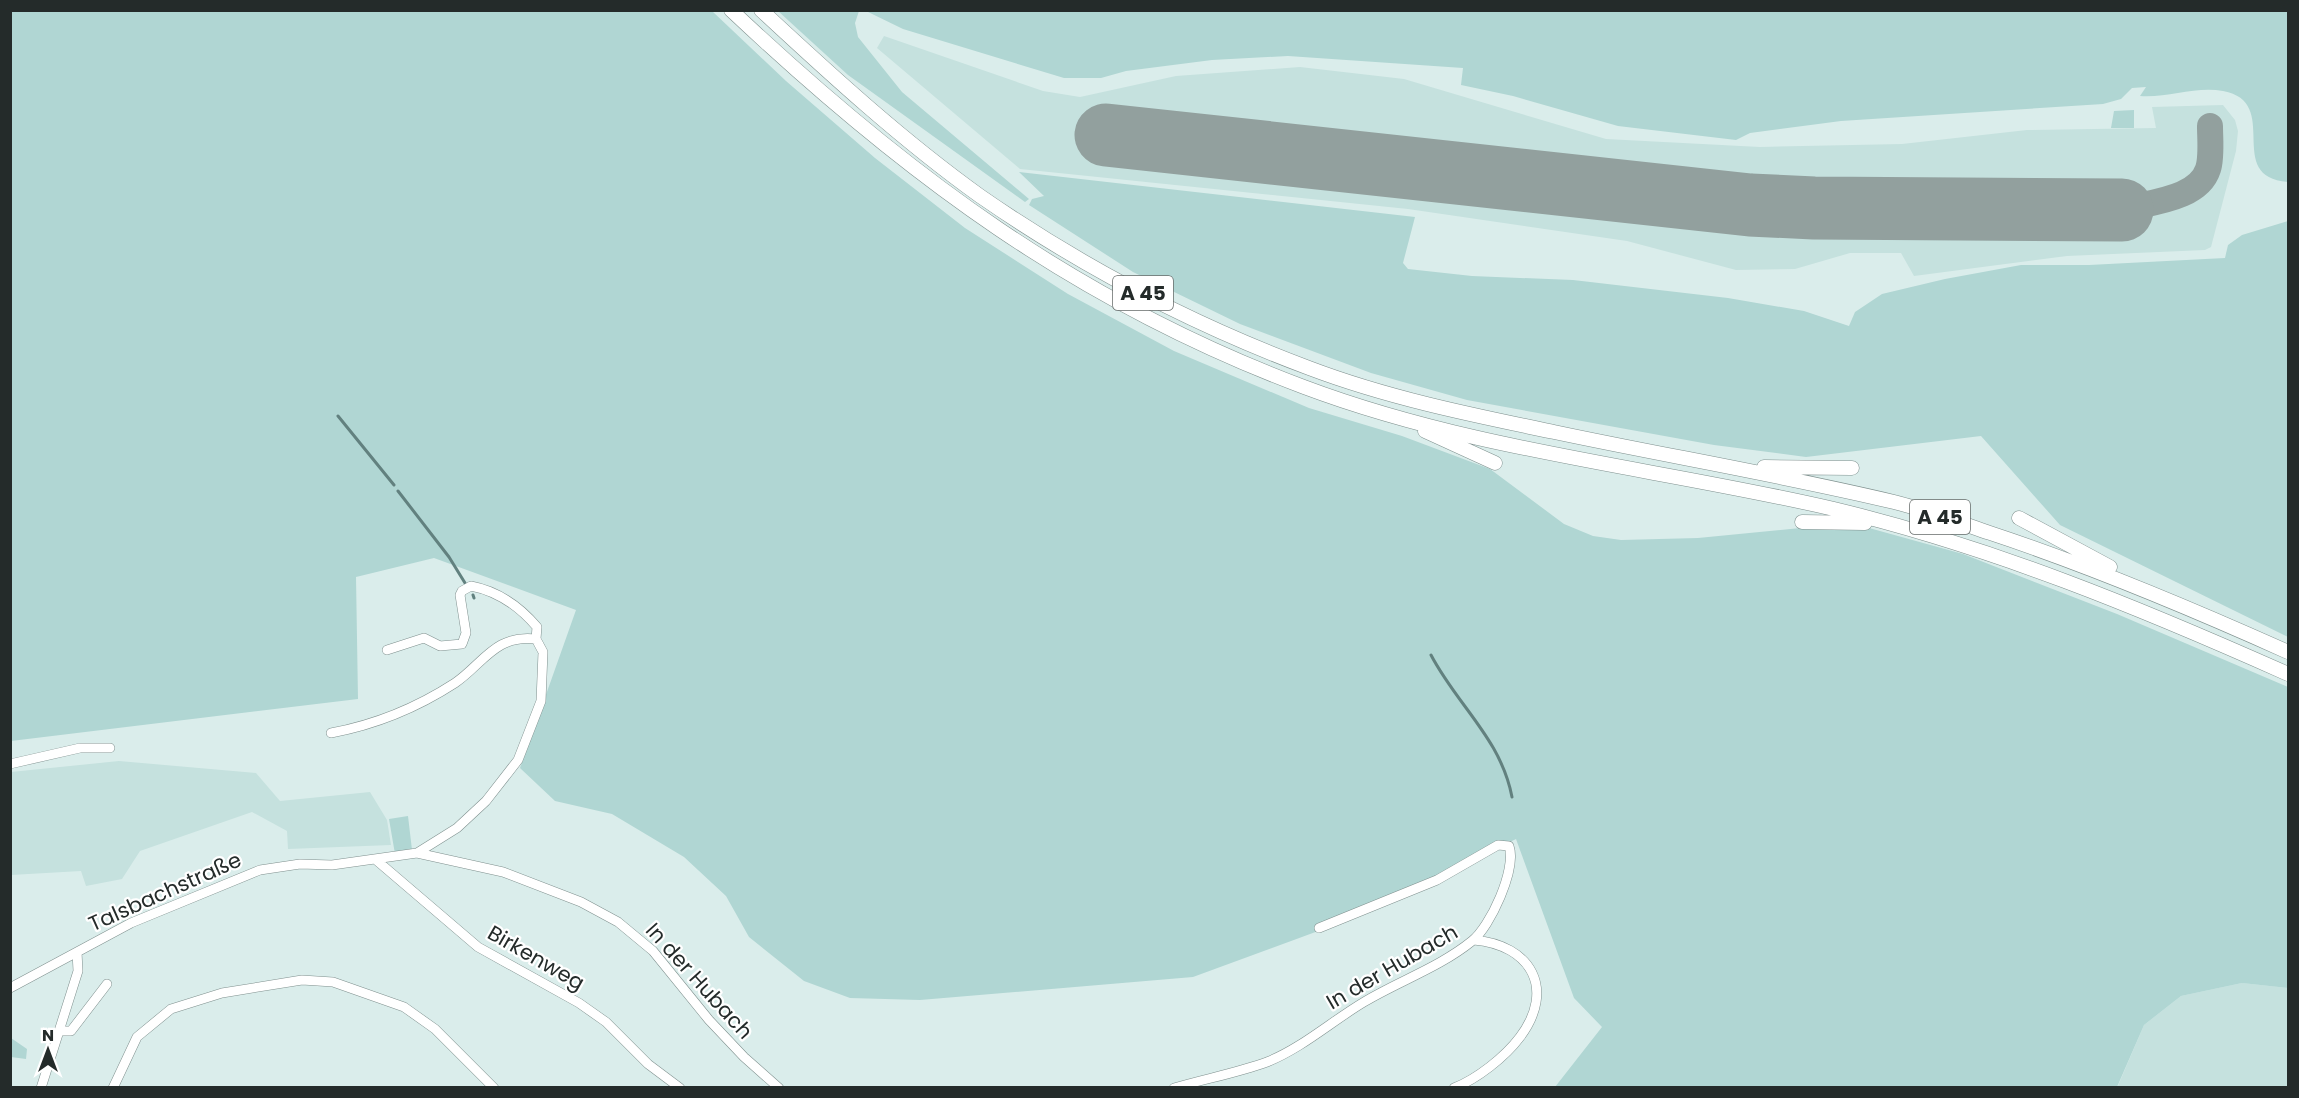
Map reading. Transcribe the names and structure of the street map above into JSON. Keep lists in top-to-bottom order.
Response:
{
  "streets": {
    "highway": ["A 45"],
    "street": ["Talsbachstraße", "Birkenweg", "In der Hubach"]
  },
  "crossings": [
    ["Talsbachstraße", "Birkenweg"],
    ["Talsbachstraße", "In der Hubach"]
  ],
  "north": "top"
}
